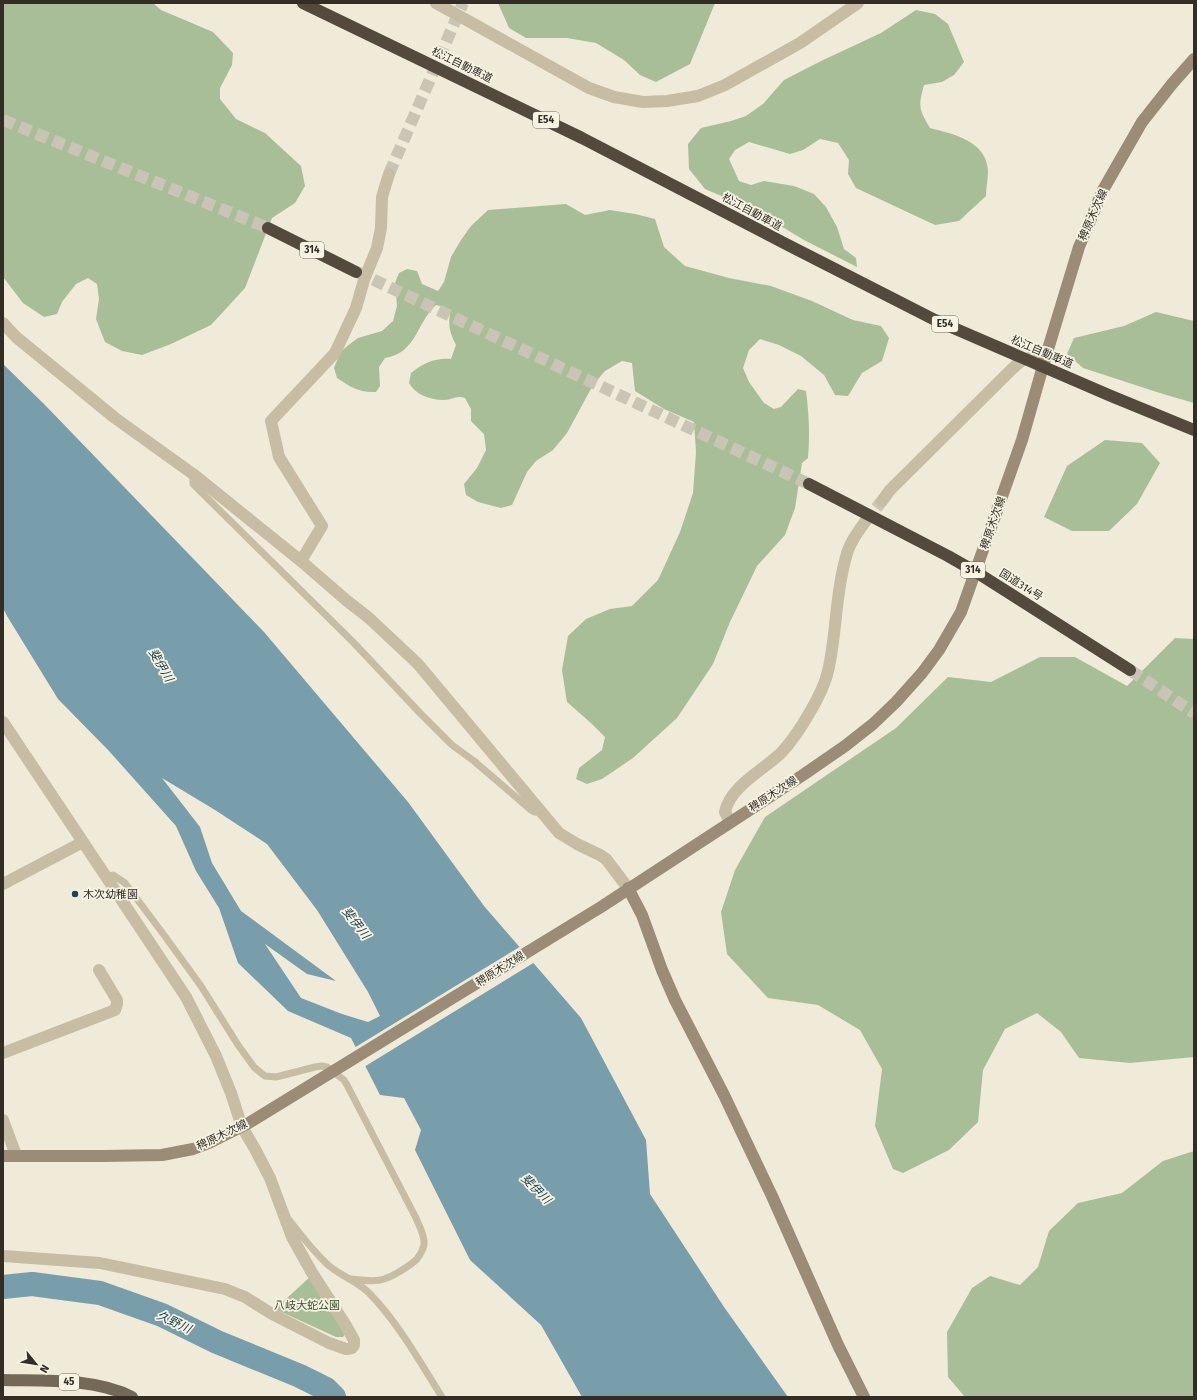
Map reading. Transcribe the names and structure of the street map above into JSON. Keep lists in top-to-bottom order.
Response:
{
  "streets": {
    "highway": [
      "松江自動車道",
      "E54",
      "314",
      "国道314号"
    ],
    "main road": ["稗原木次線", "45"]
  },
  "crossings": [
    ["稗原木次線", "国道314号"]
  ],
  "water": ["斐伊川", "久野川"],
  "parks": ["八岐大蛇公園"],
  "places": ["木次幼稚園"],
  "north": "bottom right"
}
